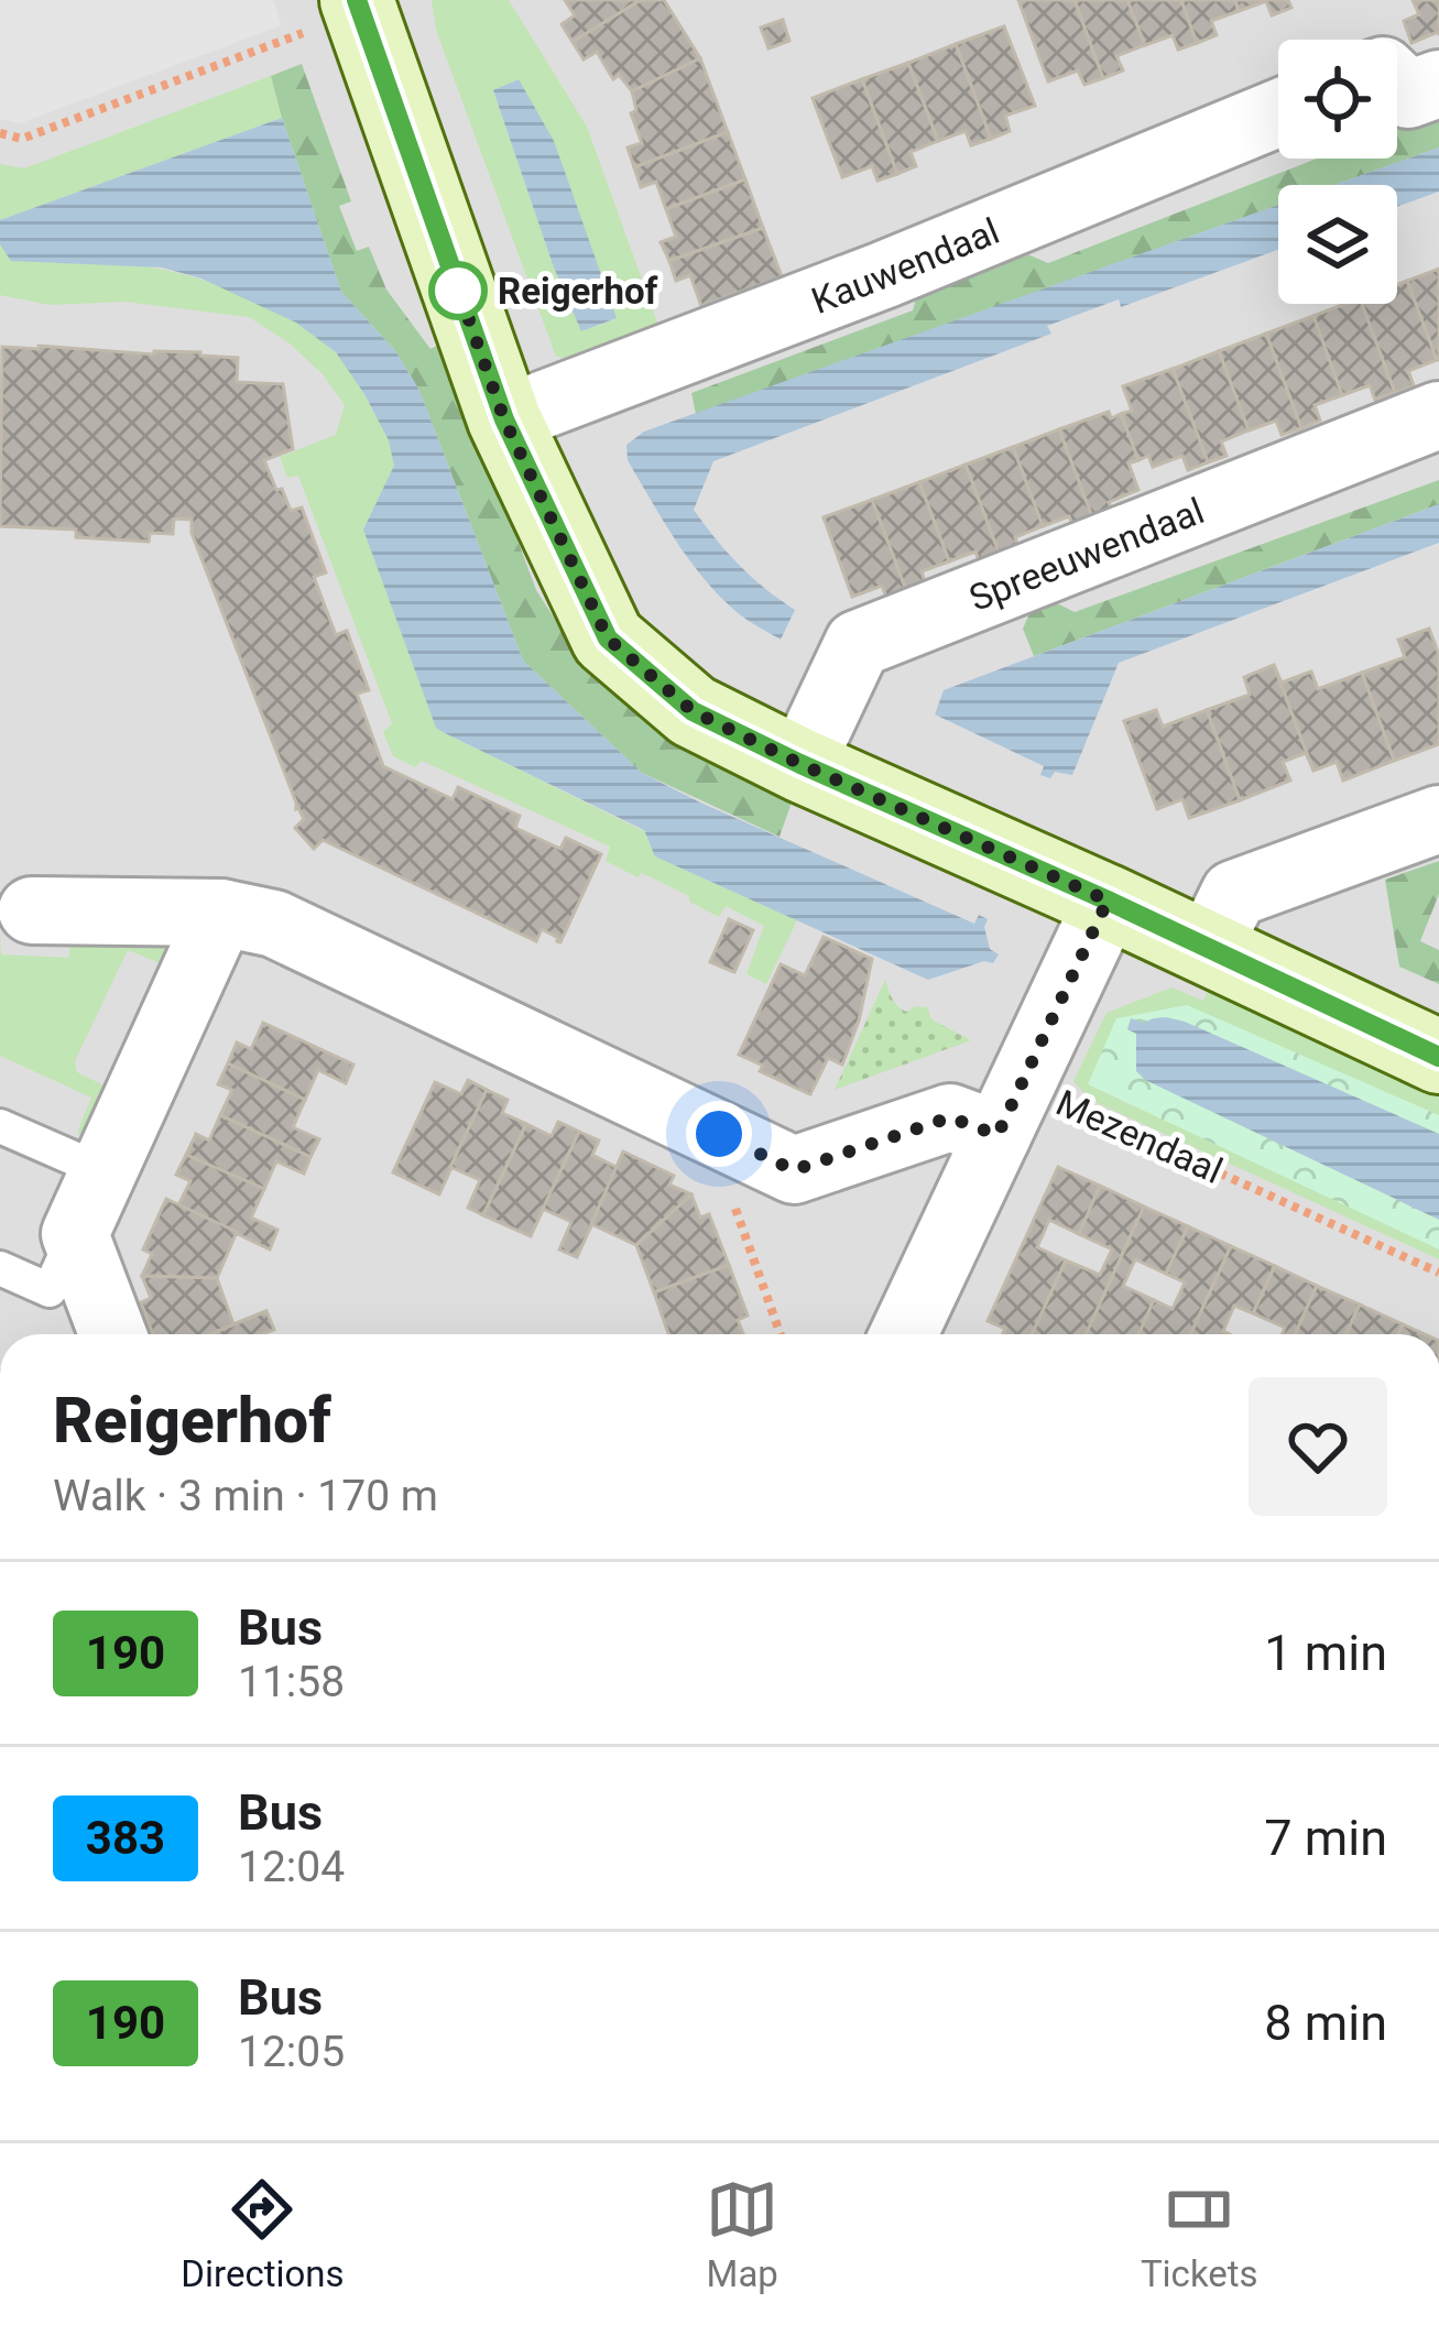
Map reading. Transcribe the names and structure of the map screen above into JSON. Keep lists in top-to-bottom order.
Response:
{
  "streets": {
    "street": ["Kauwendaal", "Spreeuwendaal"],
    "path": ["Mezendaal"]
  },
  "places": ["Reigerhof"],
  "lines": ["bus line 190"],
  "page": {
    "heading": ["Reigerhof", "Walk · 3 min · 170 m"],
    "list": [
      {
        "mark": "190",
        "name": "Bus",
        "note": "11:58",
        "value": "1 min"
      },
      {
        "mark": "383",
        "name": "Bus",
        "note": "12:04",
        "value": "7 min"
      },
      {
        "mark": "190",
        "name": "Bus",
        "note": "12:05",
        "value": "8 min"
      }
    ],
    "tabs": ["Directions", "Map", "Tickets"]
  }
}
